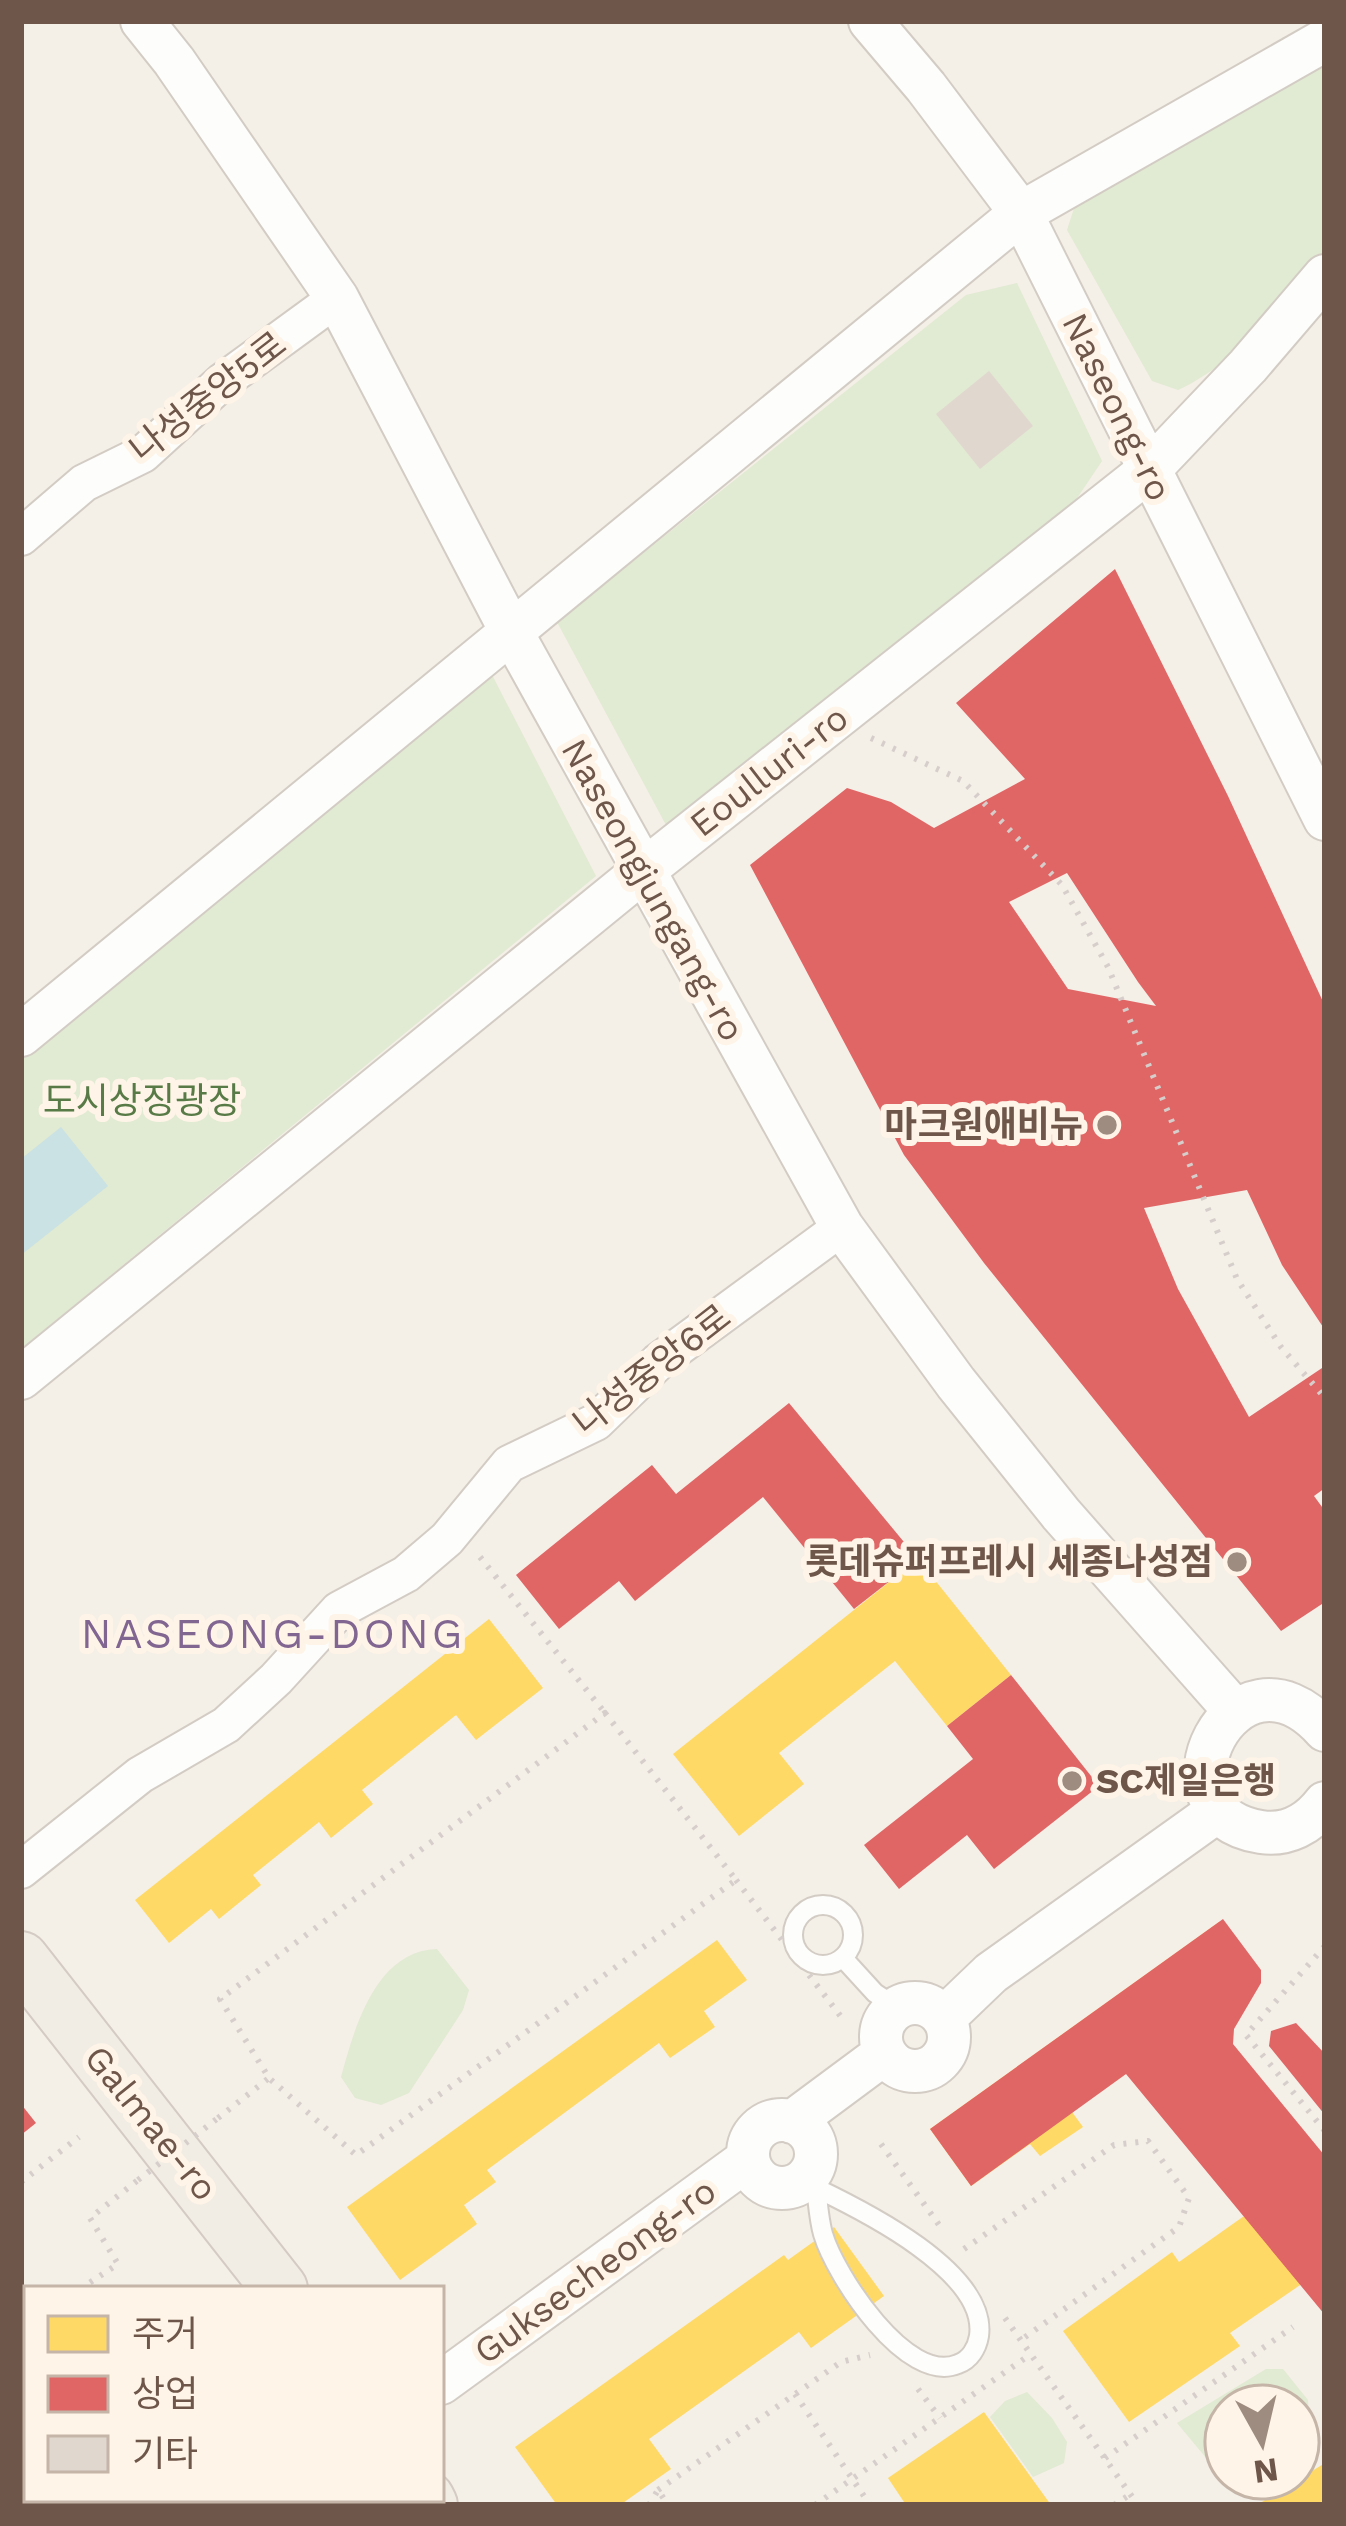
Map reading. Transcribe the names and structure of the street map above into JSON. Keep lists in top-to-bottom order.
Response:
{
  "streets": {
    "main road": ["Galmae-ro"],
    "street": [
      "나성중앙5로",
      "Naseong-ro",
      "Eoulluri-ro",
      "Naseongjungang-ro",
      "나성중앙6로",
      "Guksecheong-ro"
    ]
  },
  "crossings": [
    ["나성중앙5로", "Naseongjungang-ro"],
    ["Naseong-ro", "Eoulluri-ro"],
    ["Eoulluri-ro", "Naseongjungang-ro"],
    ["Naseongjungang-ro", "나성중앙6로"]
  ],
  "districts": ["NASEONG-DONG"],
  "parks": ["도시상징광장"],
  "places": ["마크원애비뉴", "롯데슈퍼프레시 세종나성점", "SC제일은행"],
  "legend": ["주거", "상업", "기타"],
  "north": "bottom"
}
